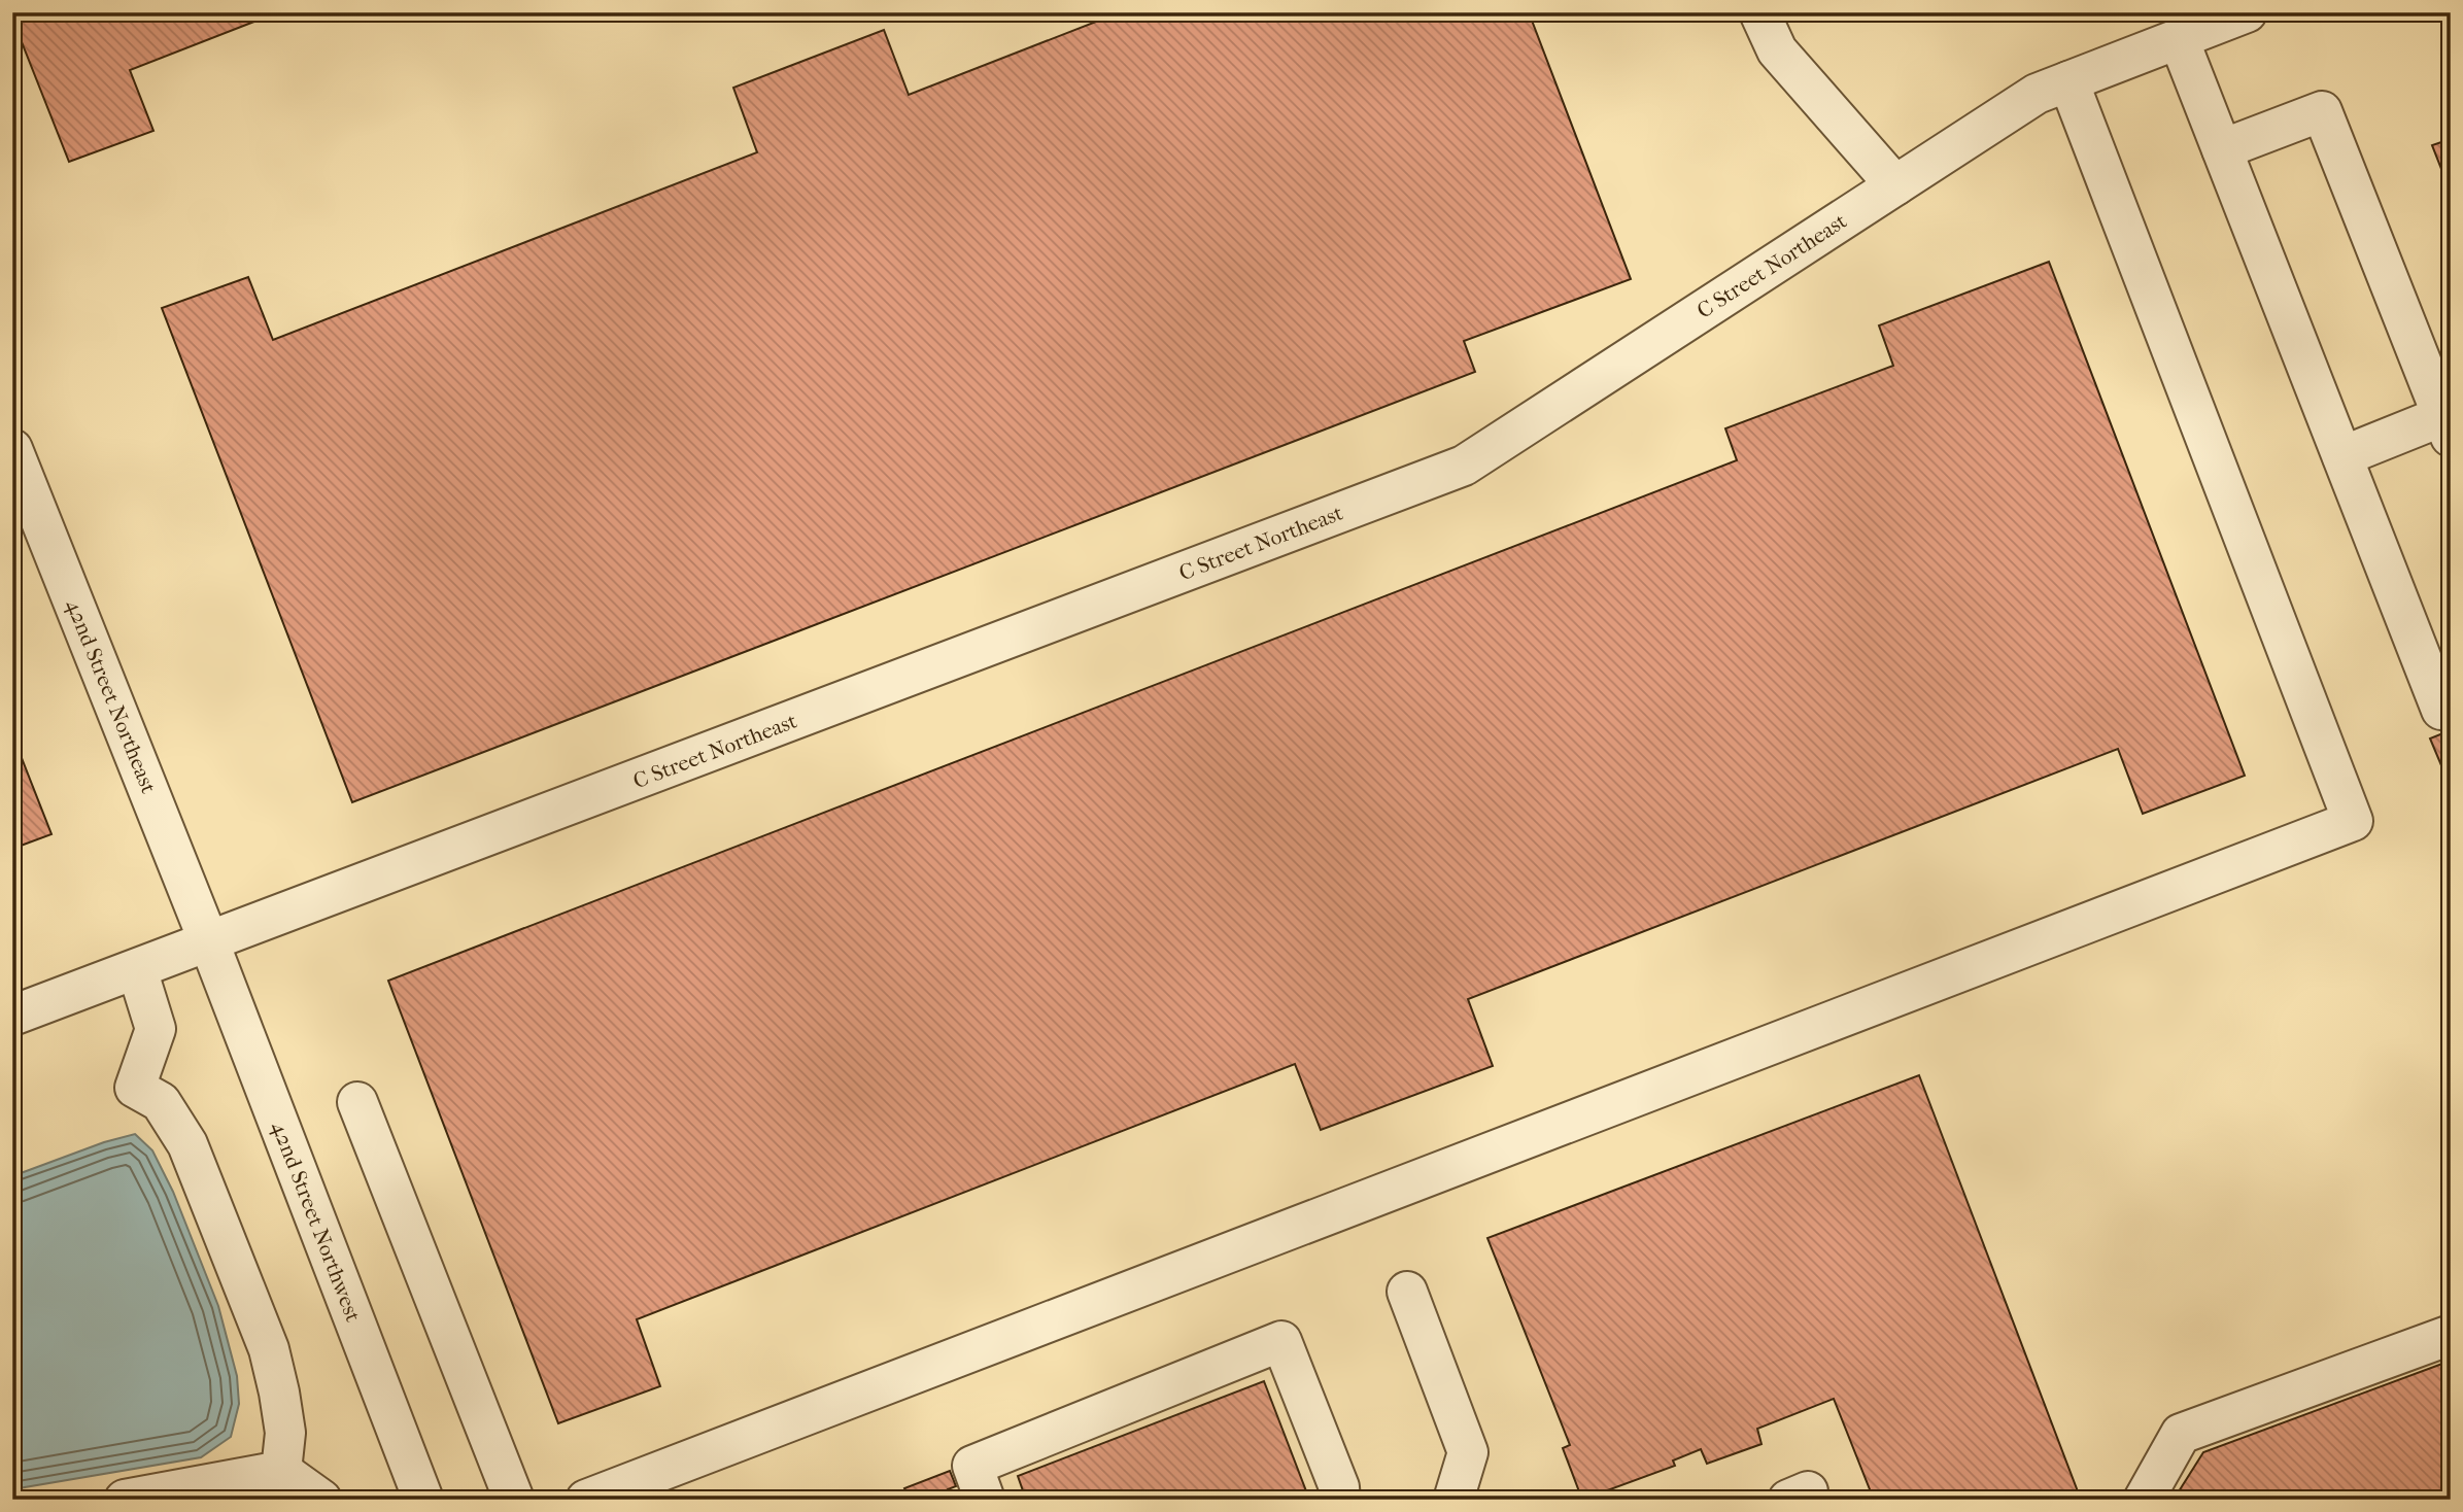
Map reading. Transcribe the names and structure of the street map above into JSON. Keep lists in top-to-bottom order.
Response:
{
  "streets": {
    "street": ["C Street Northeast", "42nd Street Northeast", "42nd Street Northwest"]
  },
  "crossings": [
    ["C Street Northeast", "42nd Street Northeast"],
    ["C Street Northeast", "42nd Street Northwest"],
    ["42nd Street Northeast", "42nd Street Northwest"]
  ]
}
